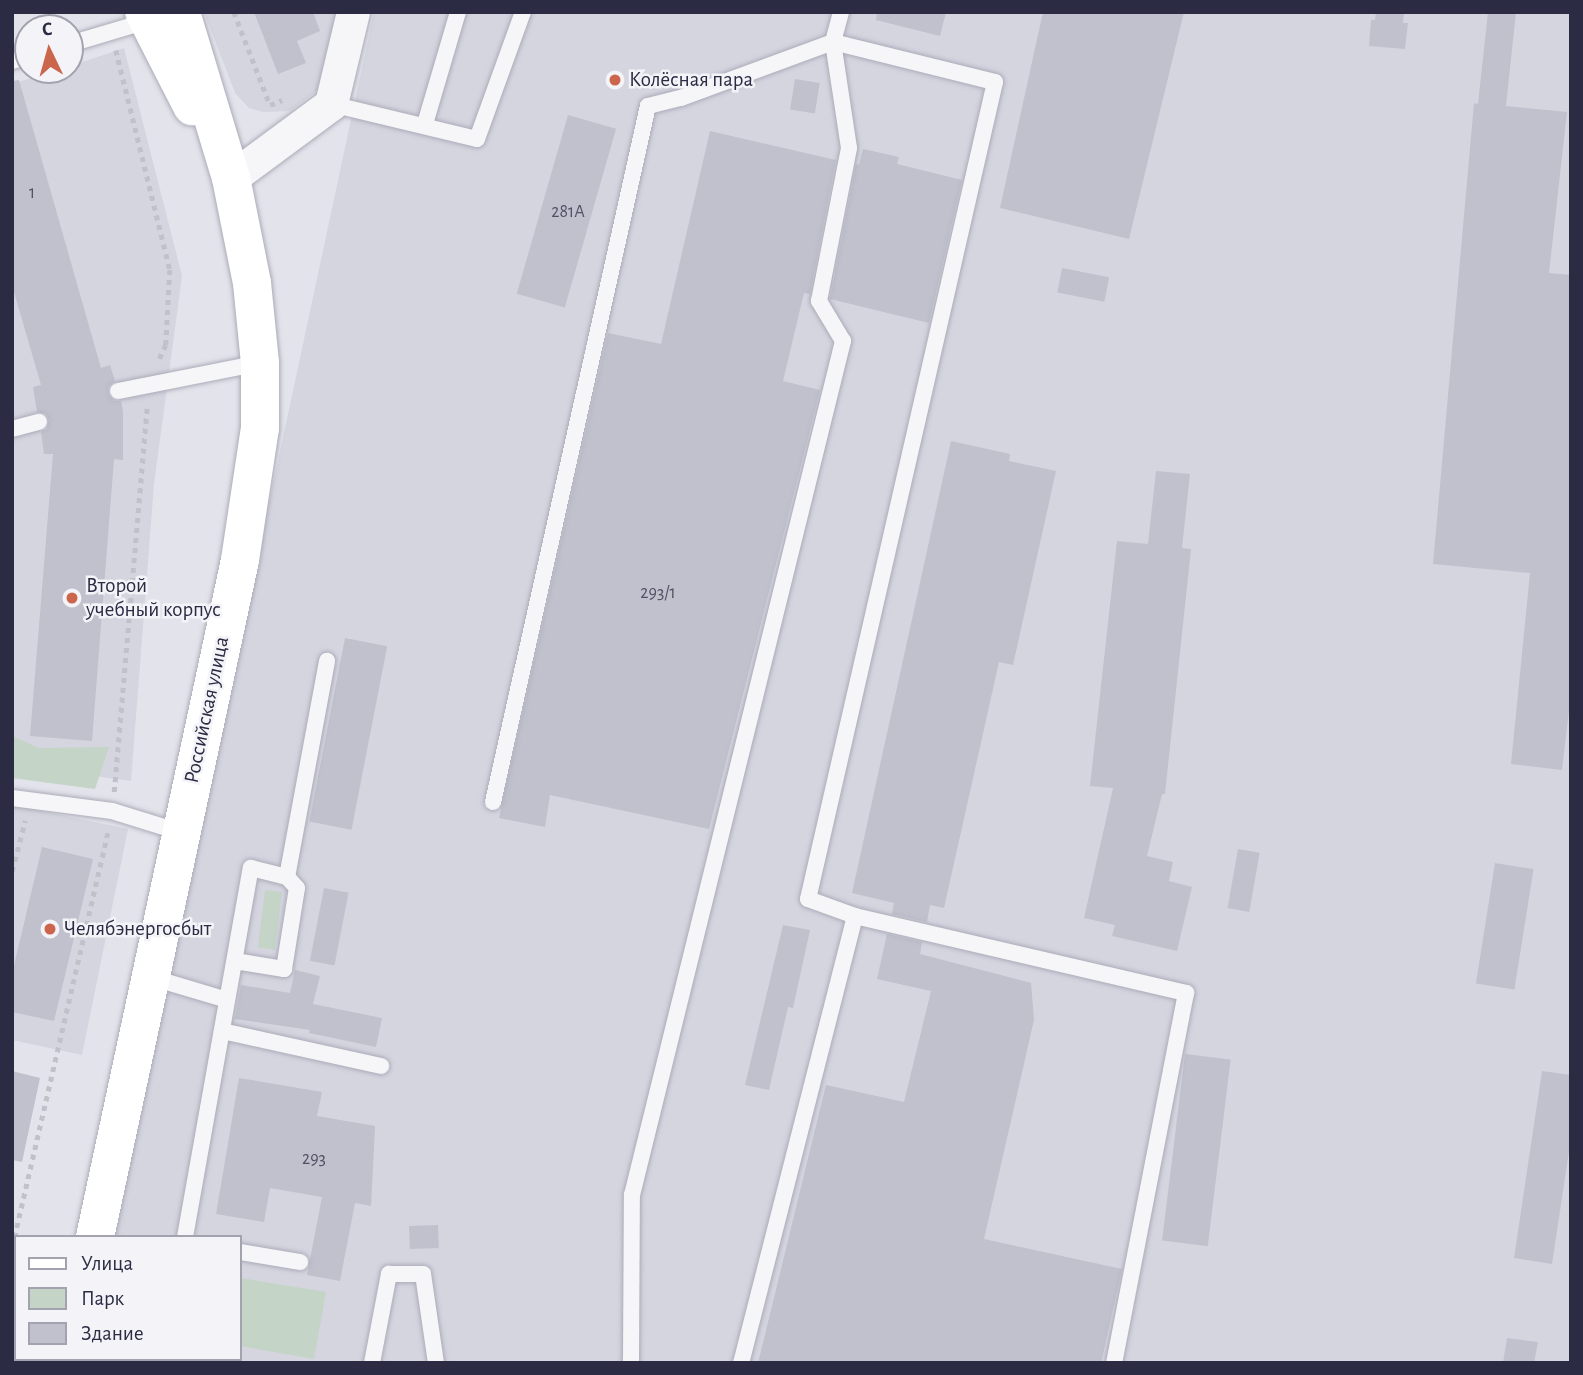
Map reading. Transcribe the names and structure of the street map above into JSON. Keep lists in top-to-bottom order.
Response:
{
  "streets": {
    "main road": ["Российская улица"]
  },
  "places": ["Колёсная пара", "Второй учебный корпус", "Челябэнергосбыт"],
  "house_numbers": [
    "1",
    "281А",
    "293/1",
    "293"
  ],
  "legend": ["Улица", "Парк", "Здание"],
  "north": "top"
}
